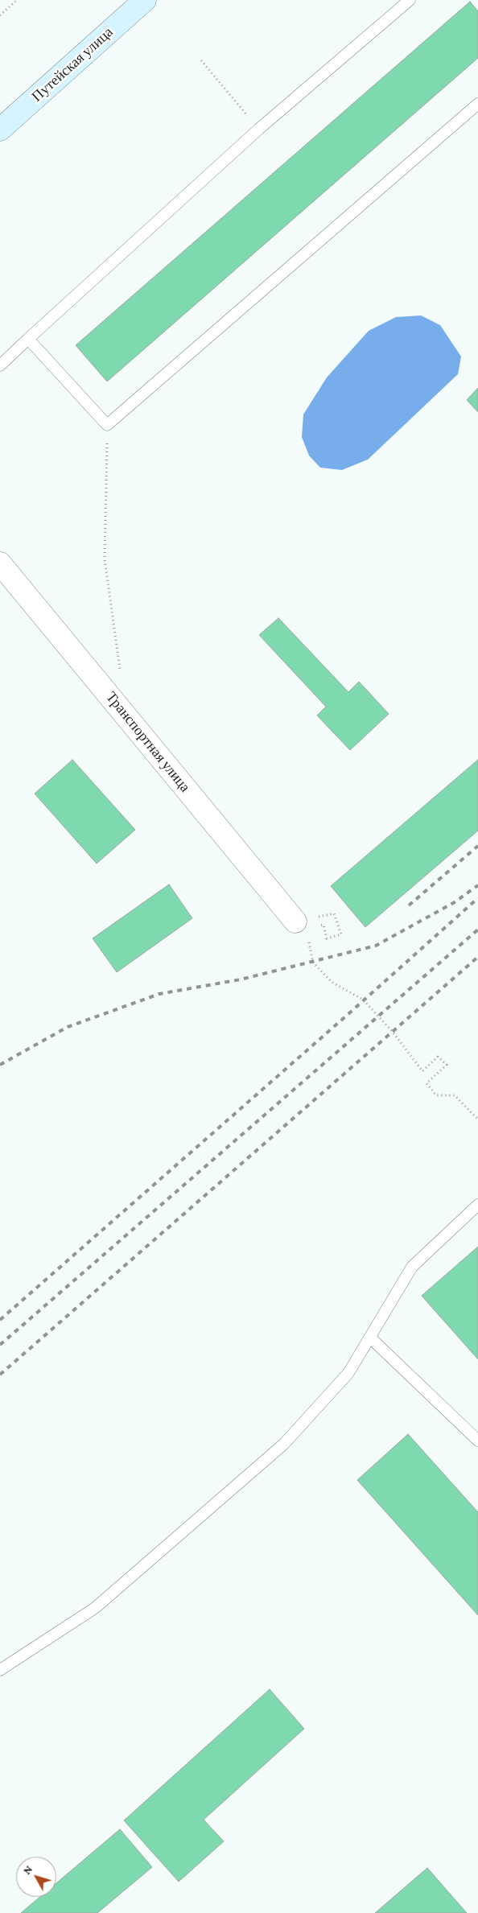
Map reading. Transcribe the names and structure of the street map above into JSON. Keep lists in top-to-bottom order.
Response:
{
  "streets": {
    "main road": ["Путейская улица"],
    "street": ["Транспортная улица"]
  },
  "north": "top left"
}
